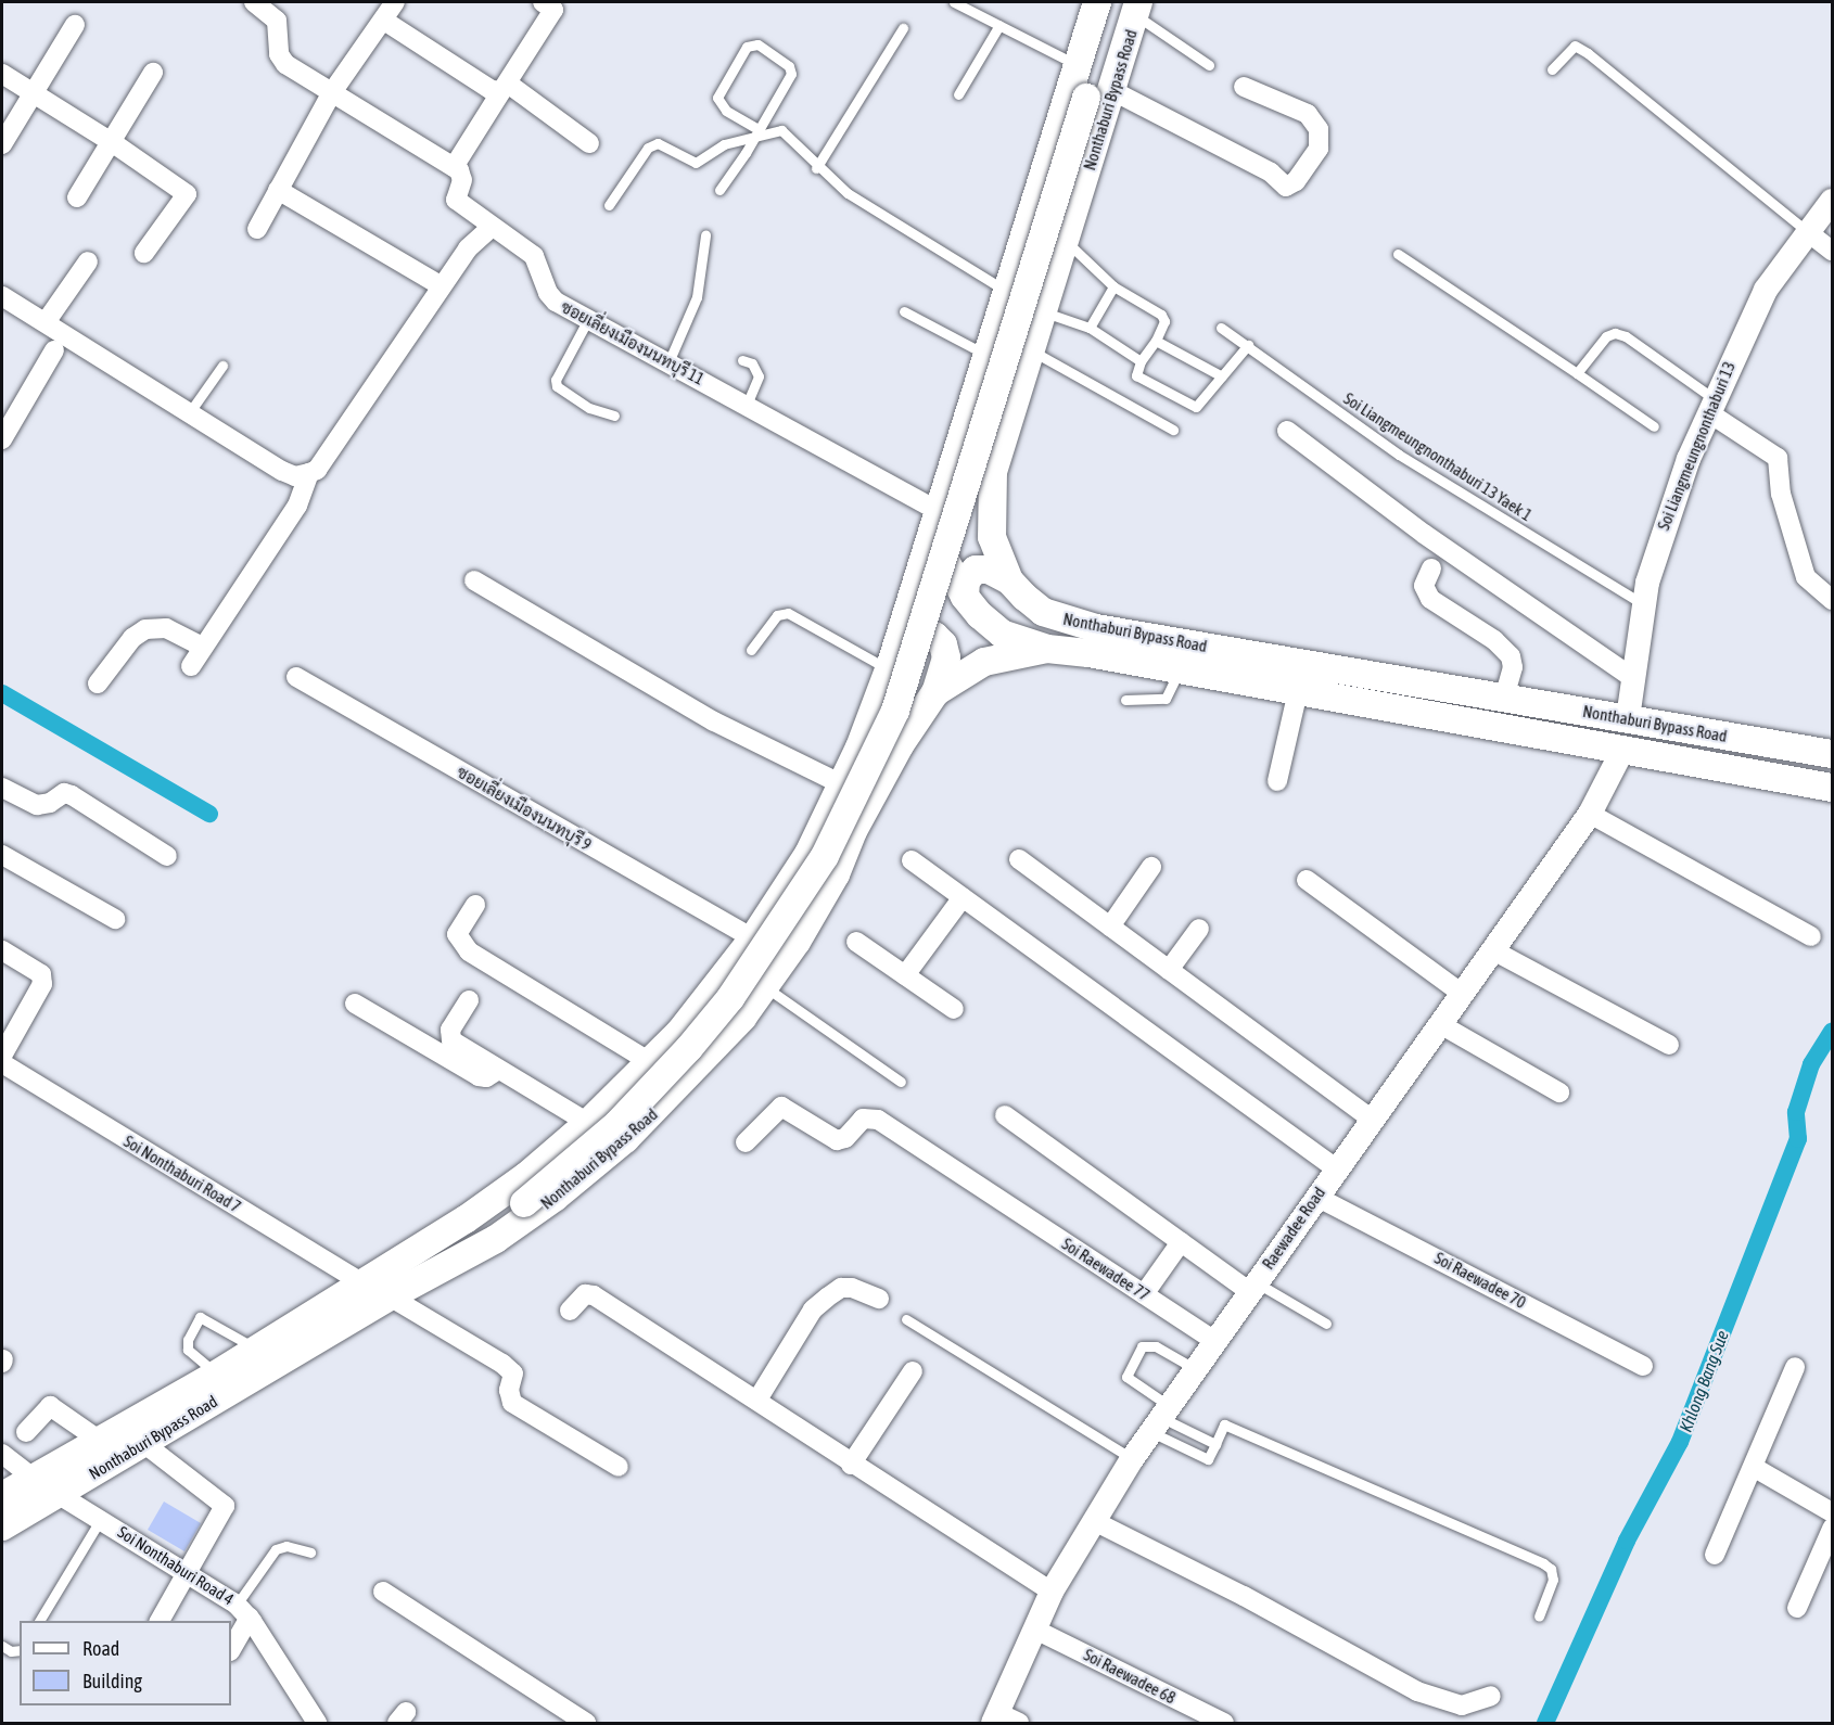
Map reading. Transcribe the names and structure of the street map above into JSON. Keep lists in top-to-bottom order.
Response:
{
  "streets": {
    "main road": ["Nonthaburi Bypass Road"],
    "street": [
      "ซอยเลี่ยงเมืองนนทบุรี 11",
      "Soi Liangmeungnonthaburi 13",
      "ซอยเลี่ยงเมืองนนทบุรี 9",
      "Soi Nonthaburi Road 7",
      "Raewadee Road",
      "Soi Raewadee 77",
      "Soi Raewadee 70",
      "Soi Nonthaburi Road 4",
      "Soi Raewadee 68"
    ],
    "lane": ["Soi Liangmeungnonthaburi 13 Yaek 1"]
  },
  "crossings": [
    ["Nonthaburi Bypass Road", "ซอยเลี่ยงเมืองนนทบุรี 11"],
    ["Nonthaburi Bypass Road", "Soi Liangmeungnonthaburi 13"],
    ["Nonthaburi Bypass Road", "ซอยเลี่ยงเมืองนนทบุรี 9"],
    ["Nonthaburi Bypass Road", "Soi Nonthaburi Road 7"],
    ["Nonthaburi Bypass Road", "Raewadee Road"],
    ["Nonthaburi Bypass Road", "Soi Nonthaburi Road 4"],
    ["Soi Liangmeungnonthaburi 13", "Soi Liangmeungnonthaburi 13 Yaek 1"],
    ["Raewadee Road", "Soi Raewadee 77"],
    ["Raewadee Road", "Soi Raewadee 70"],
    ["Raewadee Road", "Soi Raewadee 68"]
  ],
  "water": ["Khlong Bang Sue"],
  "legend": ["Road", "Building"]
}
